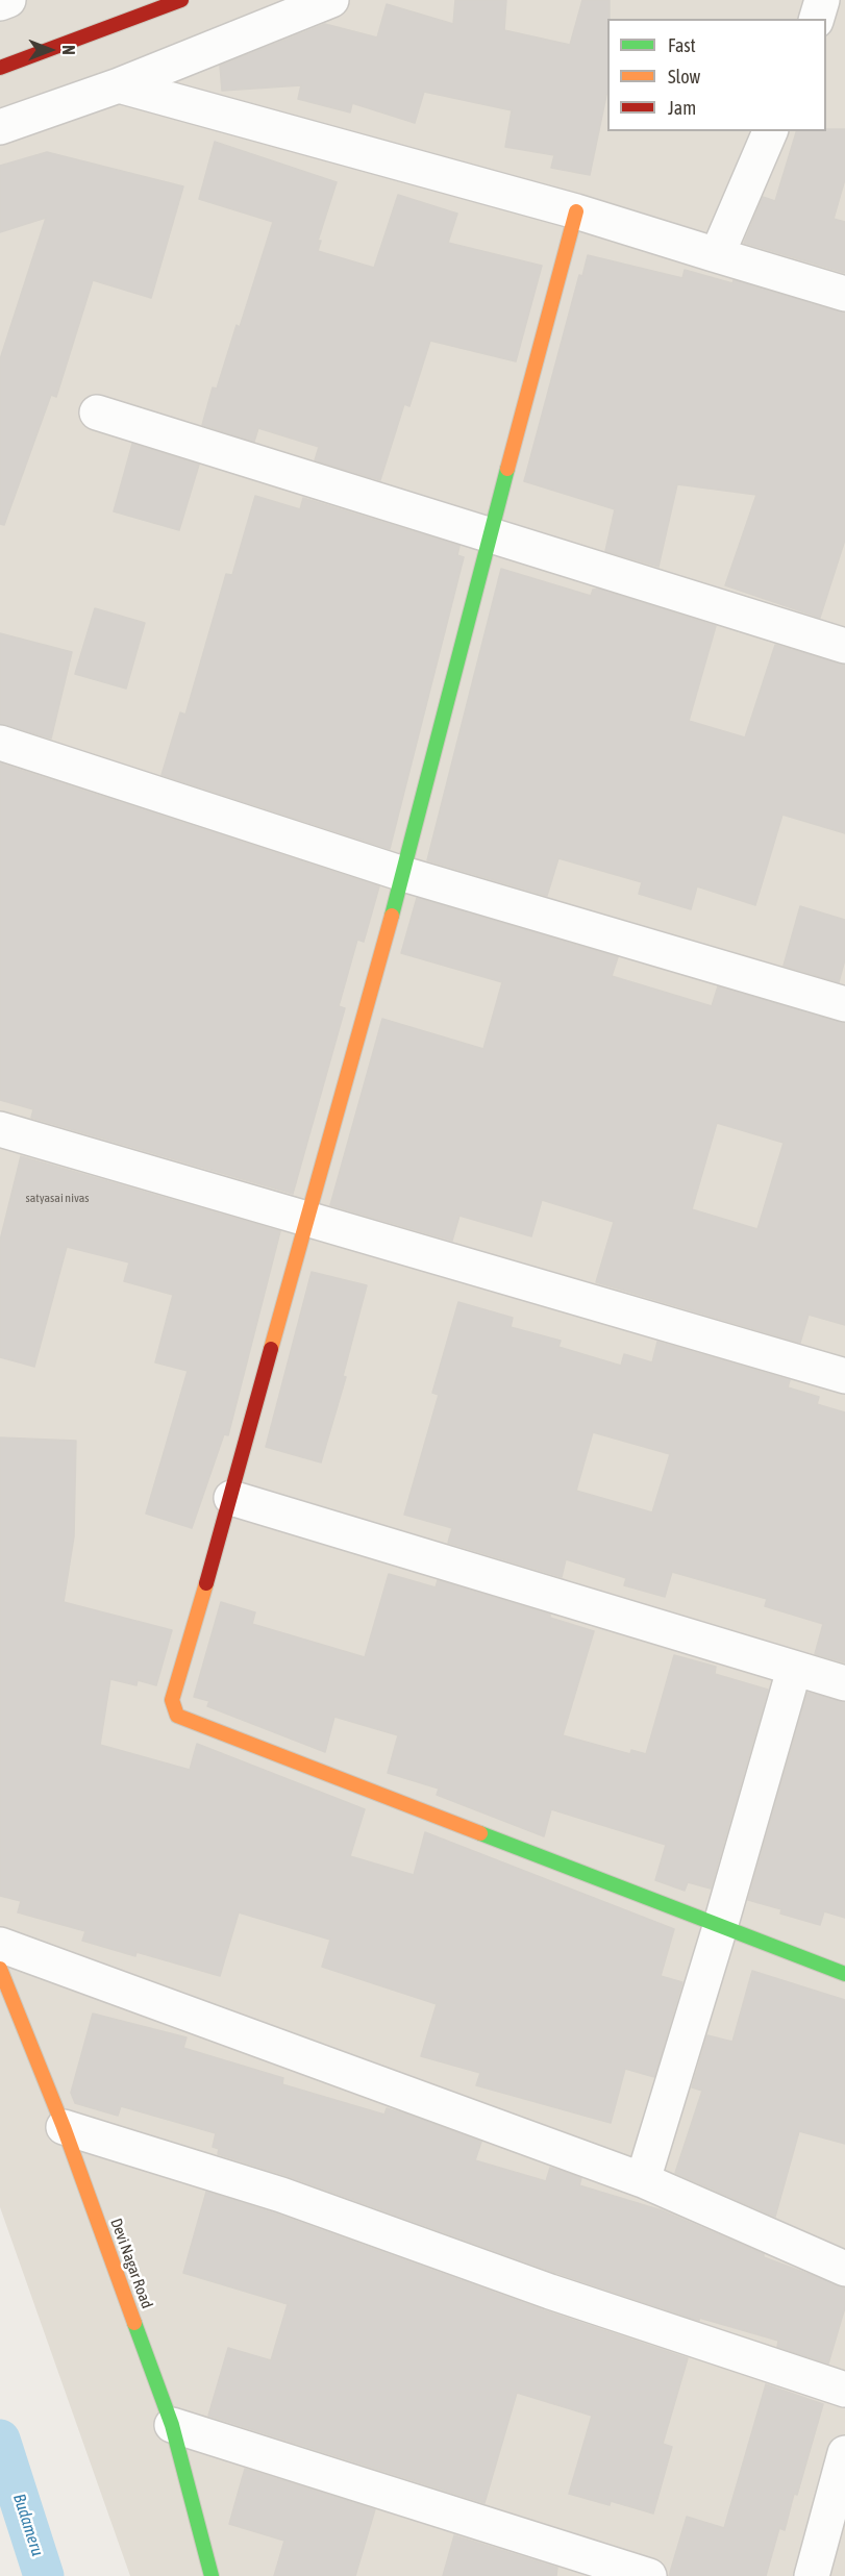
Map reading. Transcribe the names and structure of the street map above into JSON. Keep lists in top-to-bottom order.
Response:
{
  "streets": {
    "street": ["Devi Nagar Road"]
  },
  "water": ["Budameru"],
  "house_numbers": ["satyasai nivas"],
  "legend": ["Fast", "Slow", "Jam"],
  "north": "right"
}
